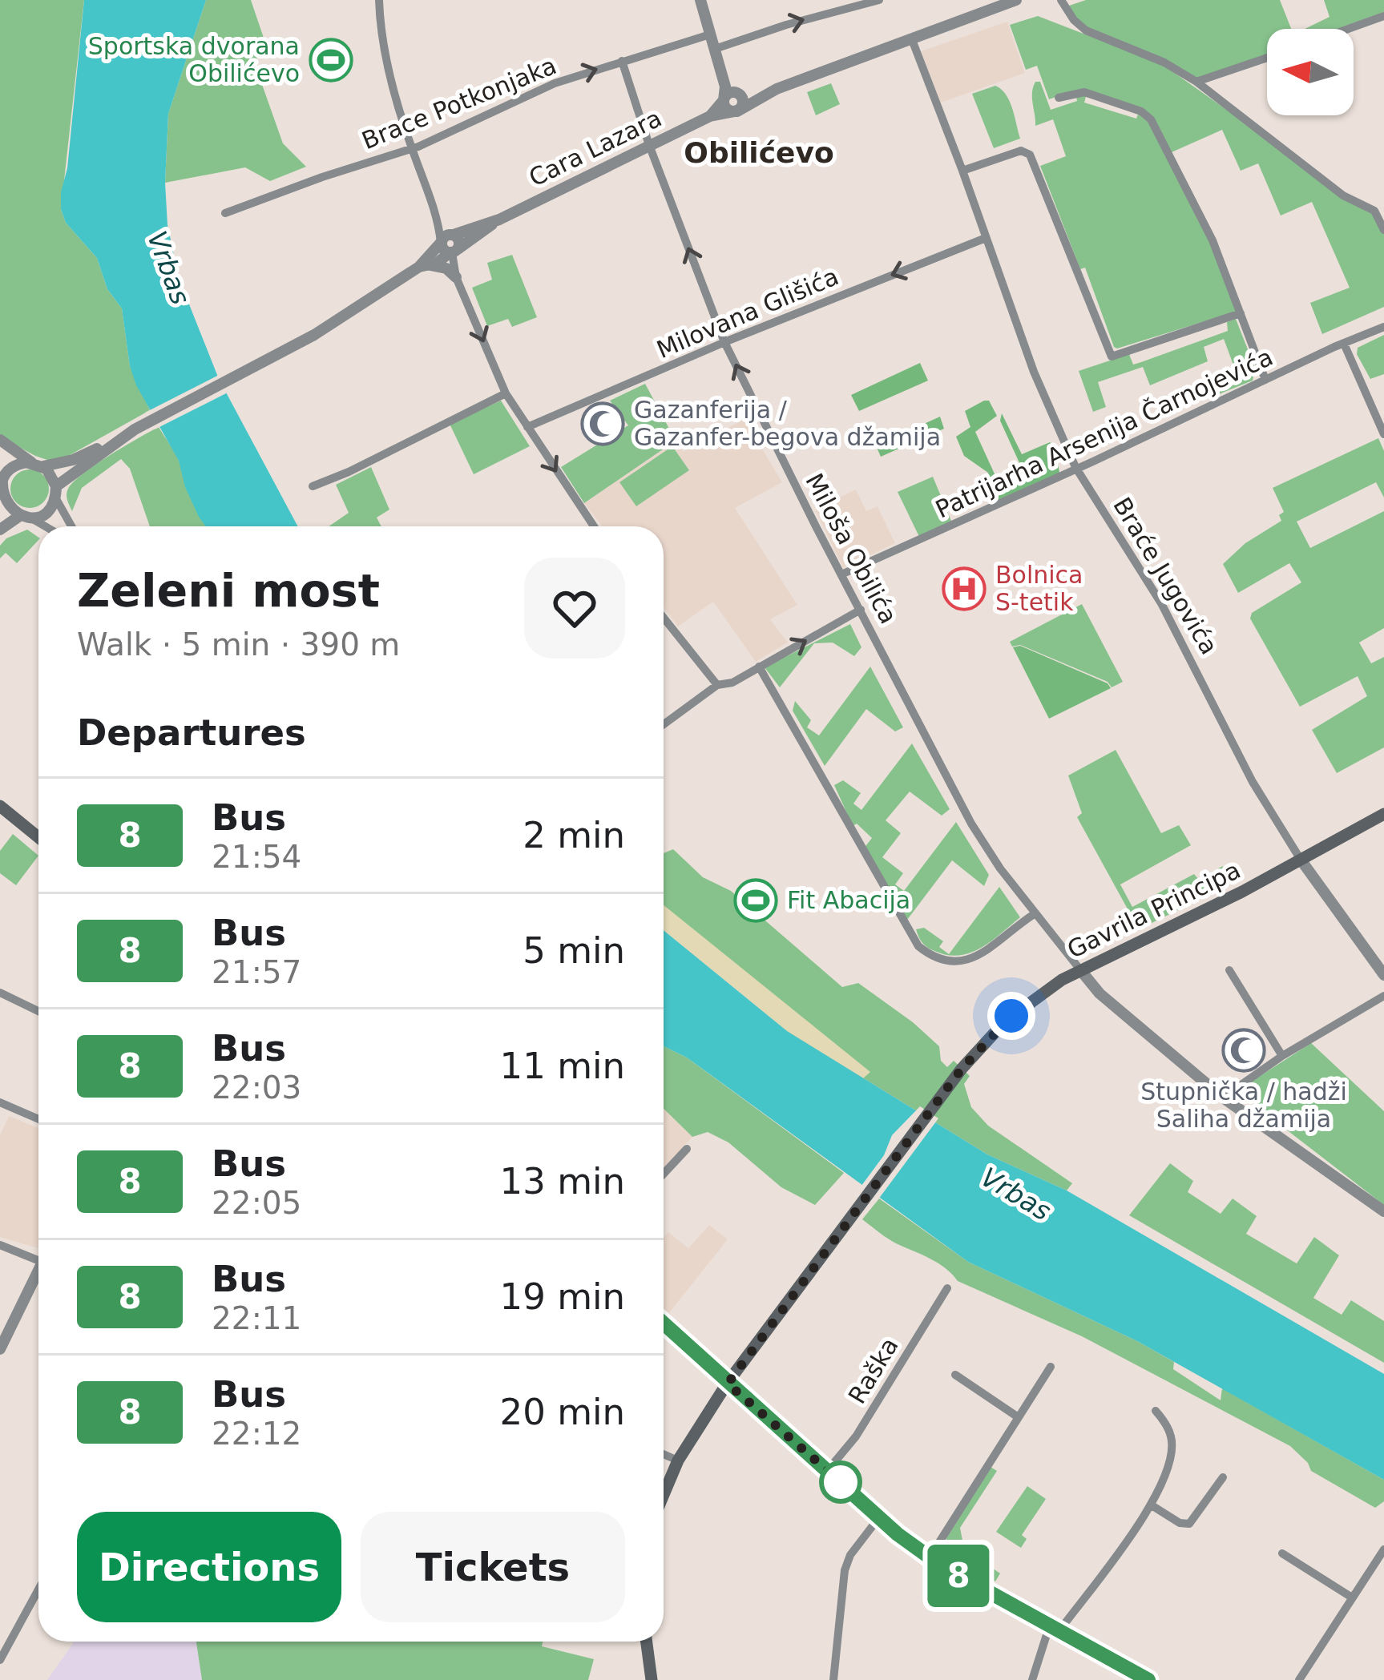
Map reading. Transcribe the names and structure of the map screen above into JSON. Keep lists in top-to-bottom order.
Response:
{
  "streets": {
    "main road": ["Gavrila Principa"],
    "street": [
      "Brace Potkonjaka",
      "Cara Lazara",
      "Milovana Glišića",
      "Patrijarha Arsenija Čarnojevića",
      "Miloša Obilića",
      "Braće Jugovića",
      "Raška"
    ]
  },
  "crossings": [
    ["Brace Potkonjaka", "Miloša Obilića"],
    ["Cara Lazara", "Miloša Obilića"],
    ["Cara Lazara", "Braće Jugovića"],
    ["Milovana Glišića", "Miloša Obilića"],
    ["Milovana Glišića", "Braće Jugovića"],
    ["Patrijarha Arsenija Čarnojevića", "Miloša Obilića"],
    ["Patrijarha Arsenija Čarnojevića", "Braće Jugovića"],
    ["Miloša Obilića", "Gavrila Principa"],
    ["Braće Jugovića", "Gavrila Principa"]
  ],
  "one_way": ["Brace Potkonjaka", "Milovana Glišića", "Miloša Obilića"],
  "districts": ["Obilićevo"],
  "water": ["Vrbas"],
  "places": {
    "sports": ["Sportska dvorana Obilićevo", "Fit Abacija"],
    "mosque": ["Gazanferija / Gazanfer-begova džamija", "Stupnička / hadži Saliha džamija"],
    "hospital": ["Bolnica S-tetik"]
  },
  "lines": ["bus line 8"],
  "north": "left",
  "page": {
    "on_map": "8",
    "heading": [
      ["Zeleni most", "Walk · 5 min · 390 m"],
      "Departures"
    ],
    "list": [
      {
        "mark": "8",
        "name": "Bus",
        "note": "21:54",
        "value": "2 min"
      },
      {
        "mark": "8",
        "name": "Bus",
        "note": "21:57",
        "value": "5 min"
      },
      {
        "mark": "8",
        "name": "Bus",
        "note": "22:03",
        "value": "11 min"
      },
      {
        "mark": "8",
        "name": "Bus",
        "note": "22:05",
        "value": "13 min"
      },
      {
        "mark": "8",
        "name": "Bus",
        "note": "22:11",
        "value": "19 min"
      },
      {
        "mark": "8",
        "name": "Bus",
        "note": "22:12",
        "value": "20 min"
      }
    ],
    "buttons": ["Directions", "Tickets"]
  }
}
